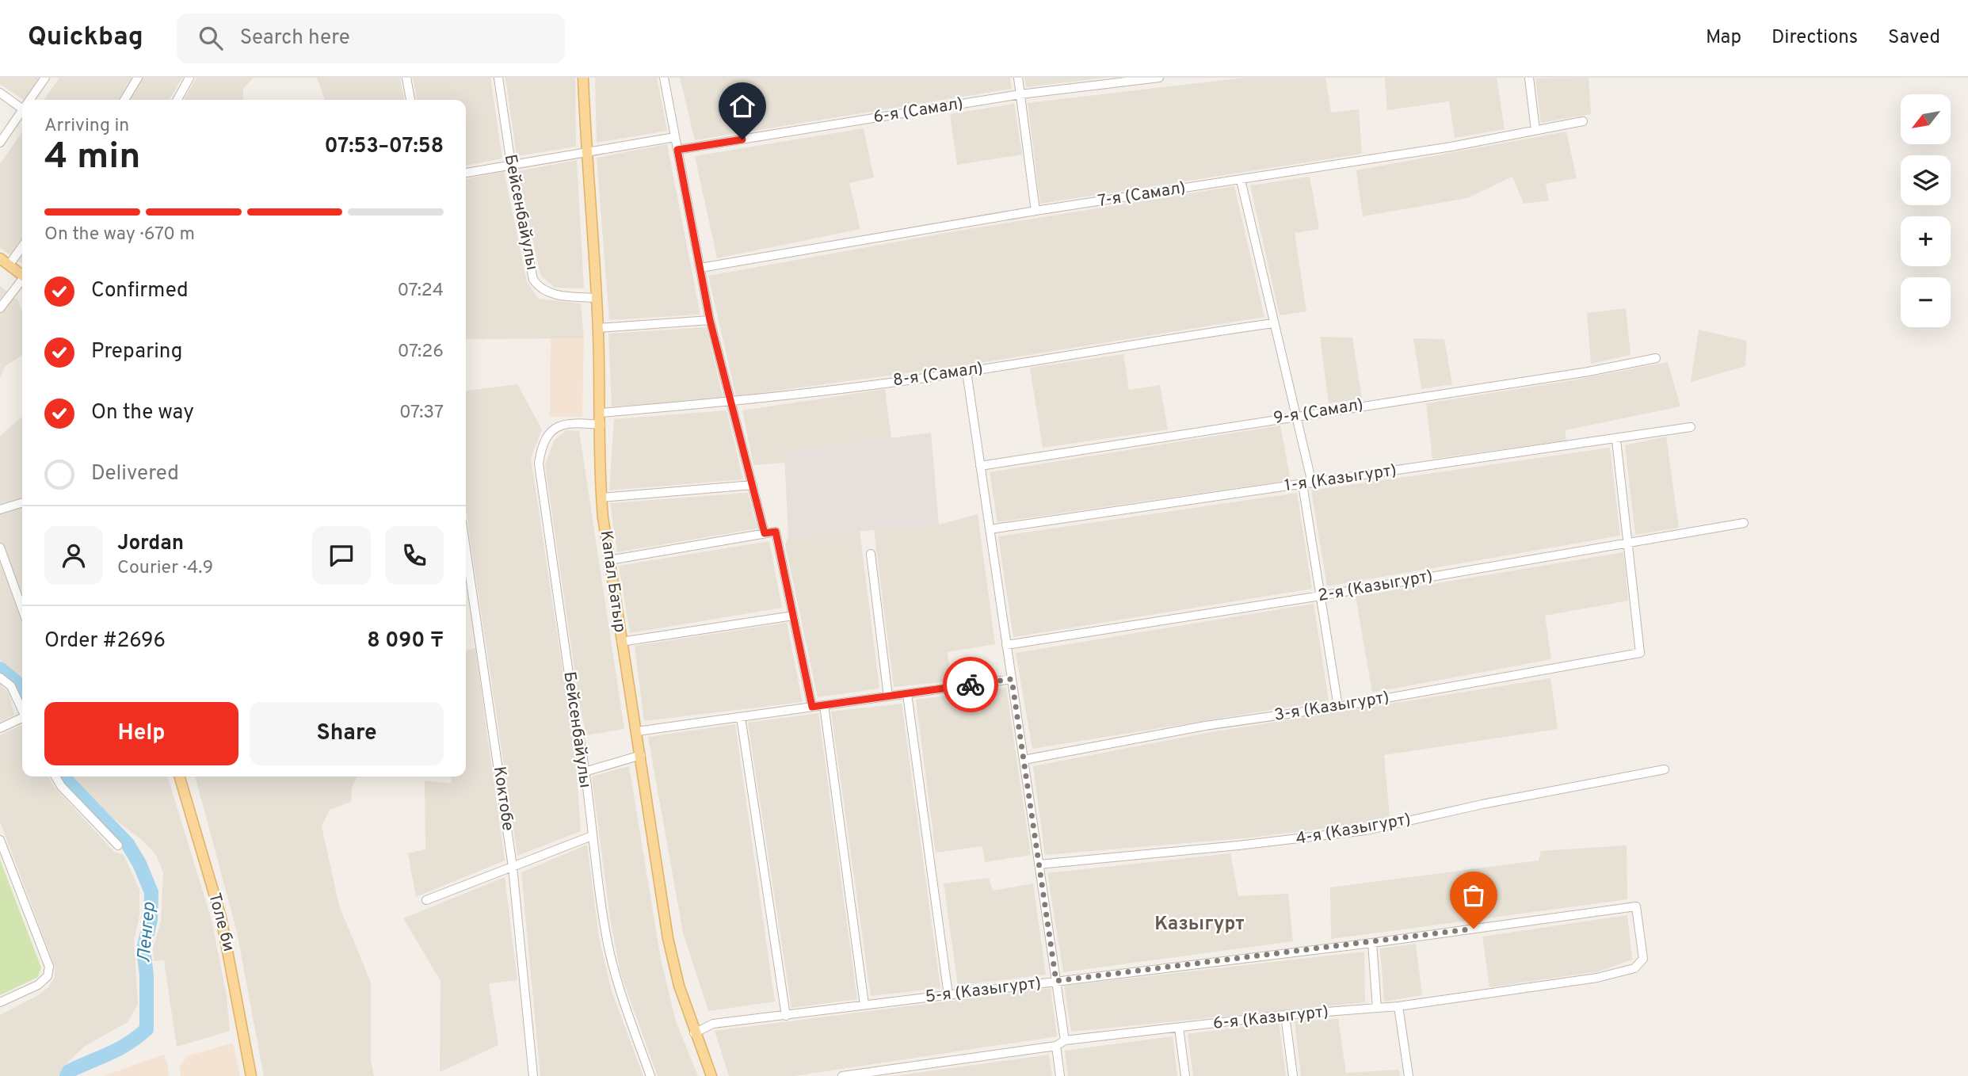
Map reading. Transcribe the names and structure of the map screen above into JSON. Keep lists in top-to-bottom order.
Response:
{
  "streets": {
    "main road": ["Капал Батыр", "Толе би"],
    "street": [
      "6-я (Самал)",
      "7-я (Самал)",
      "Бейсенбайулы",
      "8-я (Самал)",
      "9-я (Самал)",
      "1-я (Казыгурт)",
      "2-я (Казыгурт)",
      "3-я (Казыгурт)",
      "Коктобе",
      "4-я (Казыгурт)",
      "5-я (Казыгурт)",
      "6-я (Казыгурт)"
    ]
  },
  "crossings": [
    ["Бейсенбайулы", "Капал Батыр"],
    ["8-я (Самал)", "Капал Батыр"],
    ["Капал Батыр", "5-я (Казыгурт)"],
    ["2-я (Казыгурт)", "3-я (Казыгурт)"],
    ["5-я (Казыгурт)", "6-я (Казыгурт)"]
  ],
  "districts": ["Казыгурт"],
  "water": ["Ленгер"],
  "north": "bottom left",
  "page": {
    "header": "Quickbag",
    "search": "Search here",
    "nav": ["Map", "Directions", "Saved"],
    "map_buttons": ["+", "−"],
    "heading": ["4 min", "Arriving in", "07:53–07:58"],
    "panel": [
      "Jordan",
      "Courier · 4.9",
      "Order #2696",
      "8 090 ₸"
    ],
    "bar": "On the way · 670 m",
    "list": [
      ["Confirmed", "07:24"],
      ["Preparing", "07:26"],
      ["On the way", "07:37"],
      "Delivered"
    ],
    "buttons": ["Help", "Share"]
  }
}
